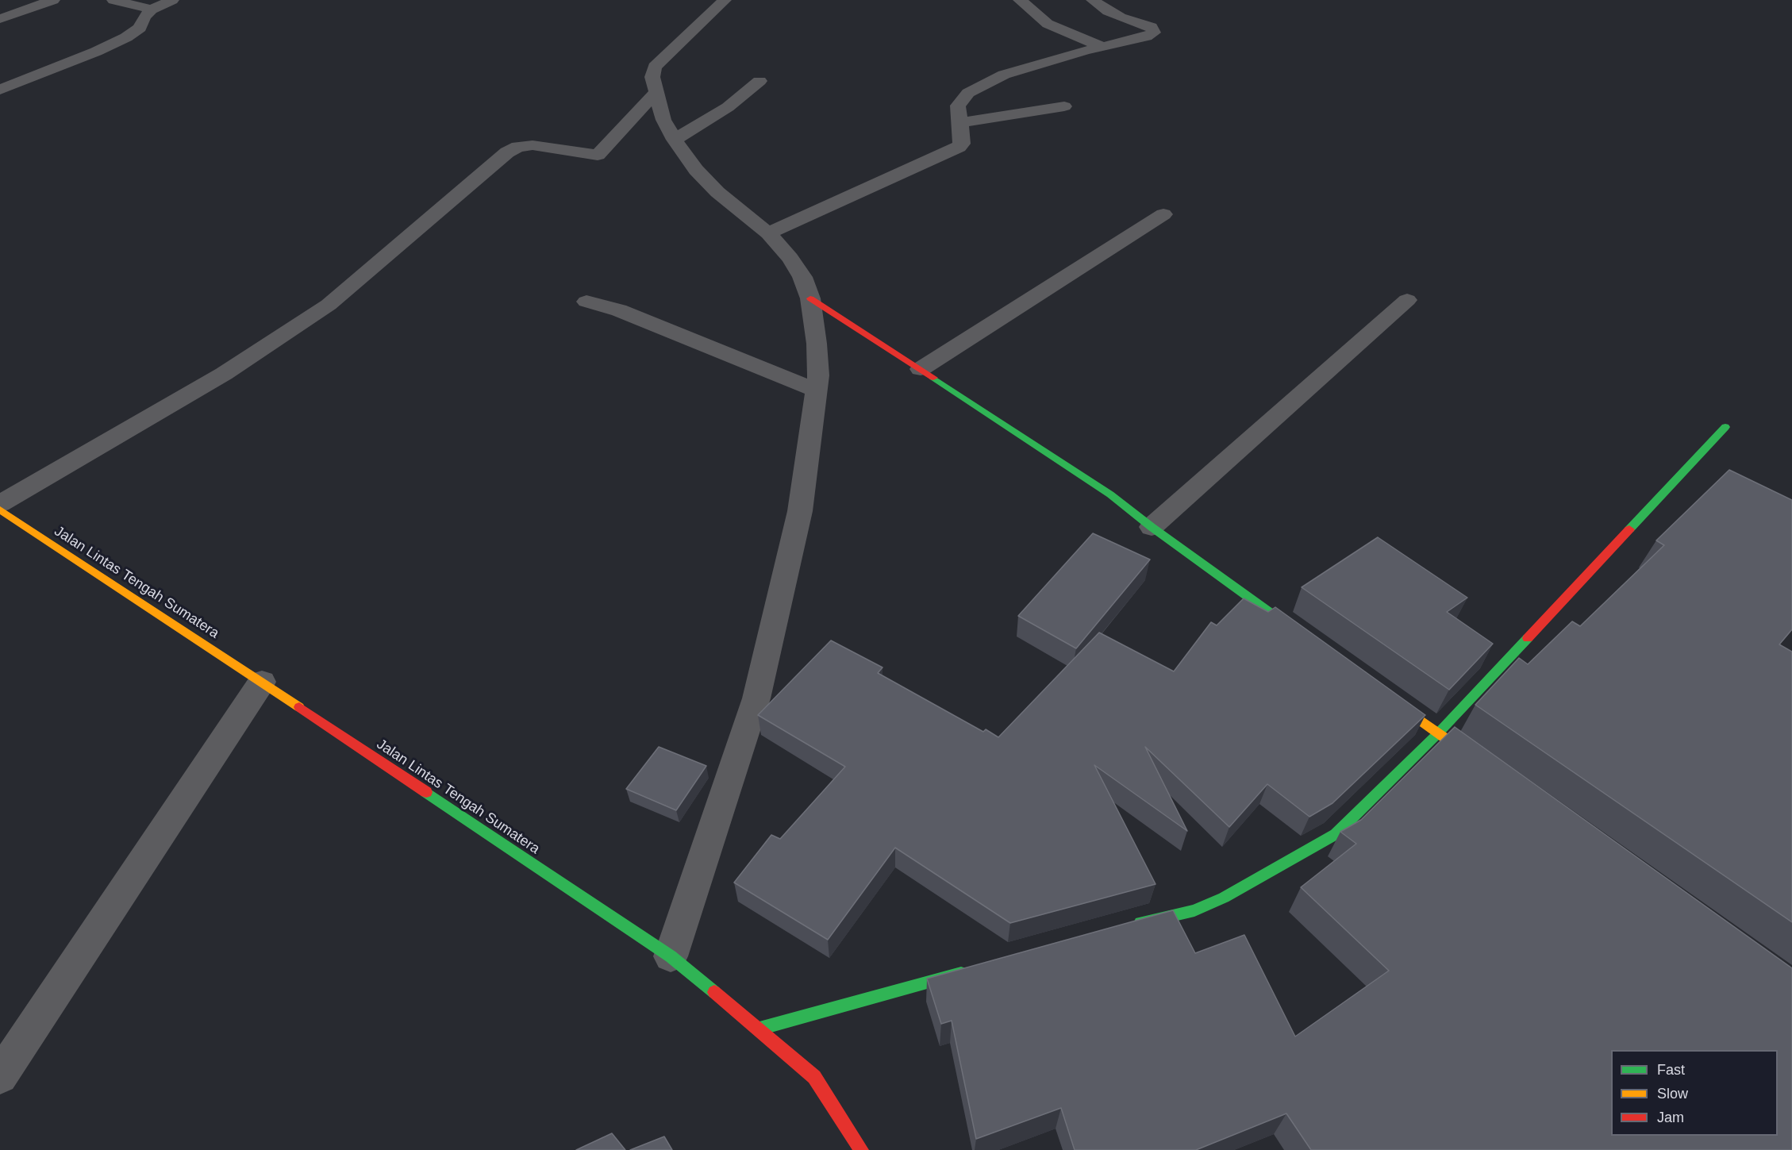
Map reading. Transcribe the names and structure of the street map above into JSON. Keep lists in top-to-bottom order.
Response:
{
  "streets": {
    "main road": ["Jalan Lintas Tengah Sumatera"]
  },
  "legend": ["Fast", "Slow", "Jam"]
}
